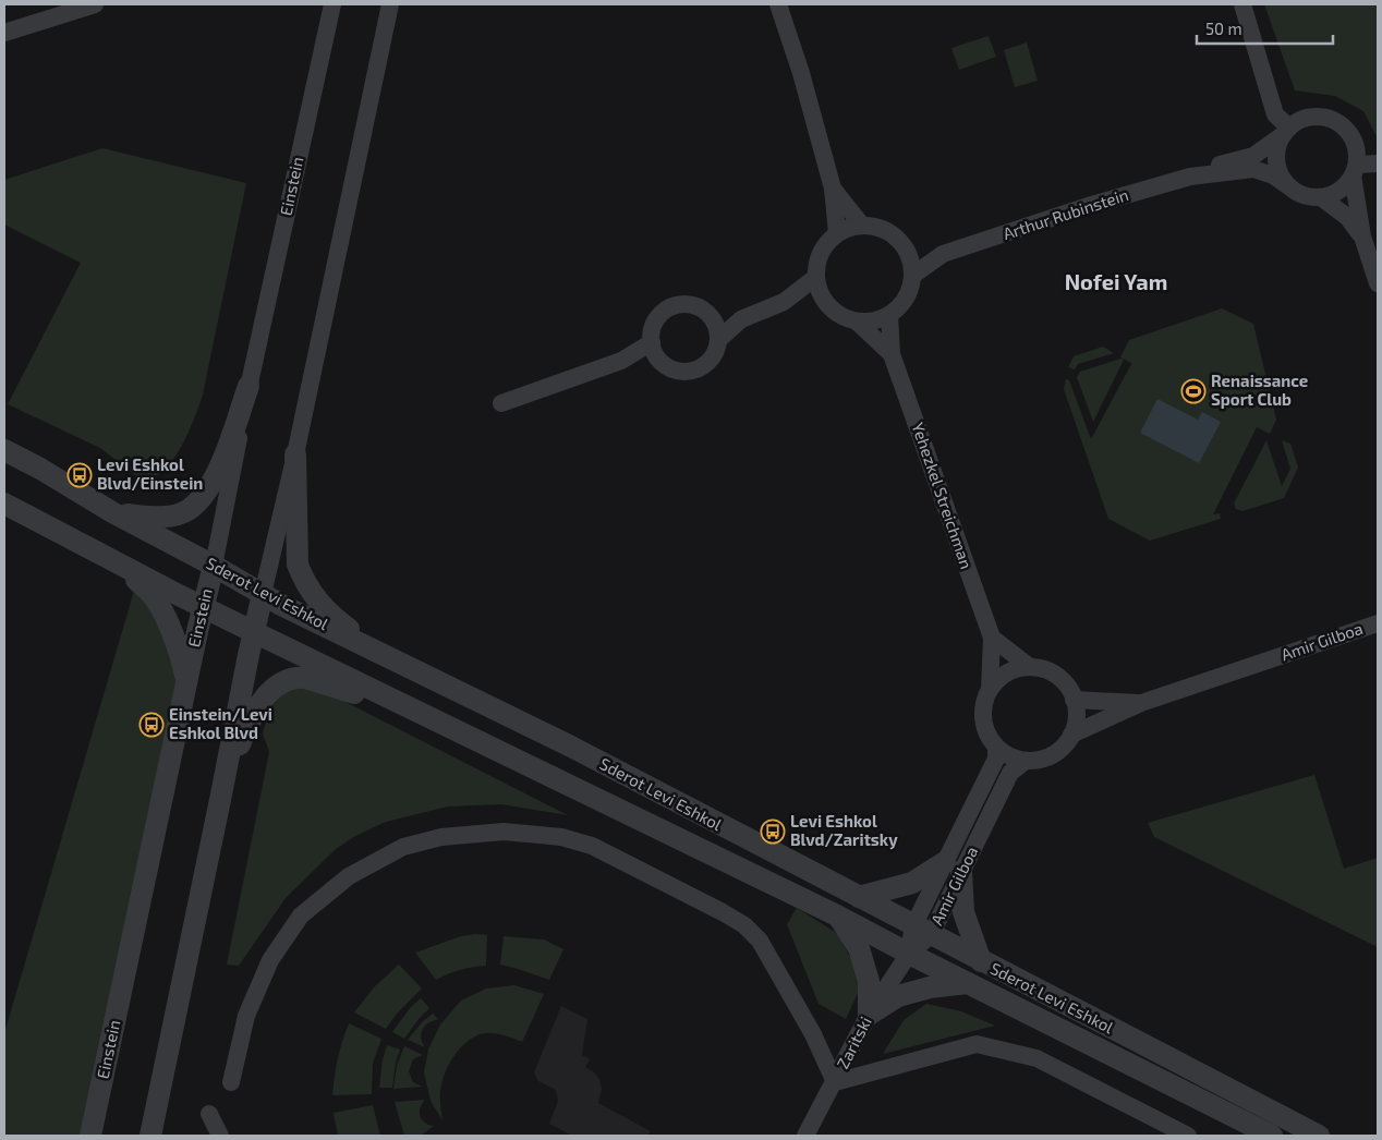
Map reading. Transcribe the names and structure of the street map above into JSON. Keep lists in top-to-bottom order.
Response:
{
  "streets": {
    "street": [
      "Einstein",
      "Arthur Rubinstein",
      "Yehezkel Streichman",
      "Sderot Levi Eshkol",
      "Amir Gilboa",
      "Zaritski"
    ]
  },
  "crossings": [
    ["Einstein", "Sderot Levi Eshkol"],
    ["Sderot Levi Eshkol", "Amir Gilboa"],
    ["Sderot Levi Eshkol", "Zaritski"],
    ["Amir Gilboa", "Zaritski"]
  ],
  "districts": ["Nofei Yam"],
  "places": {
    "sports": ["Renaissance Sport Club"],
    "bus stop": ["Levi Eshkol Blvd/Einstein", "Einstein/Levi Eshkol Blvd", "Levi Eshkol Blvd/Zaritsky"]
  },
  "scale_bar": "50 m"
}
